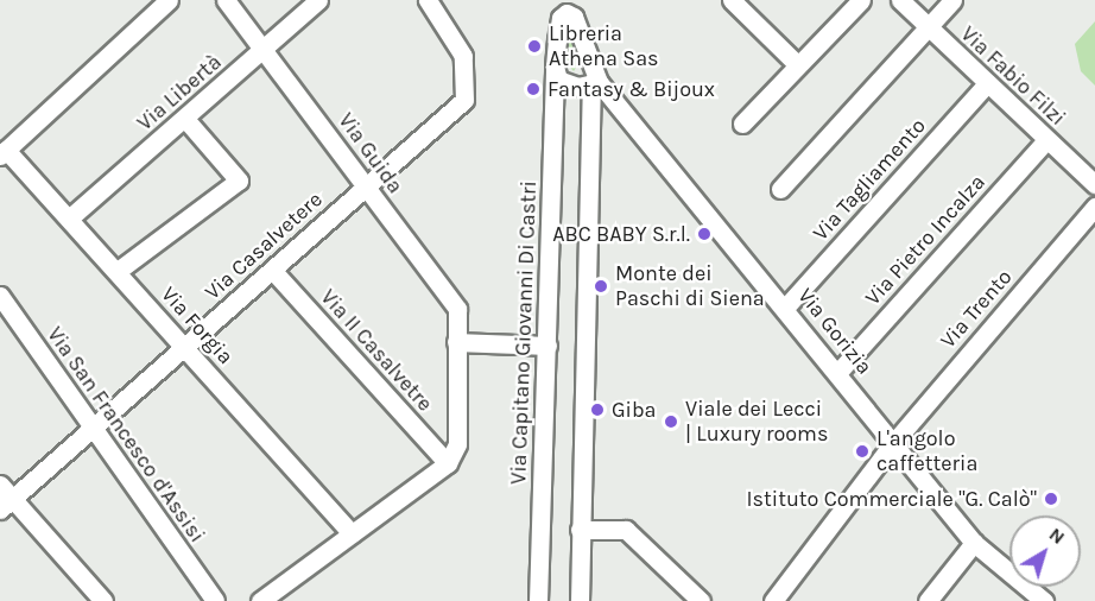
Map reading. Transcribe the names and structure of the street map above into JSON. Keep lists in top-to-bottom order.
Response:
{
  "streets": {
    "street": [
      "Via Fabio Filzi",
      "Via Libertà",
      "Via Guida",
      "Via Tagliamento",
      "Via Pietro Incalza",
      "Via Casalvetere",
      "Via Trento",
      "Via Forgia",
      "Via Gorizia",
      "Via Capitano Giovanni Di Castri",
      "Via II Casalvetre",
      "Via San Francesco d'Assisi"
    ]
  },
  "crossings": [
    ["Via Fabio Filzi", "Via Tagliamento"],
    ["Via Fabio Filzi", "Via Pietro Incalza"],
    ["Via Libertà", "Via Guida"],
    ["Via Libertà", "Via Forgia"],
    ["Via Guida", "Via Casalvetere"],
    ["Via Guida", "Via II Casalvetre"],
    ["Via Tagliamento", "Via Gorizia"],
    ["Via Pietro Incalza", "Via Gorizia"],
    ["Via Casalvetere", "Via Forgia"],
    ["Via Casalvetere", "Via II Casalvetre"],
    ["Via Casalvetere", "Via San Francesco d'Assisi"],
    ["Via Trento", "Via Gorizia"]
  ],
  "places": [
    "Libreria Athena Sas",
    "Fantasy & Bijoux",
    "ABC BABY S.r.l.",
    "Monte dei Paschi di Siena",
    "Giba",
    "Viale dei Lecci | Luxury rooms",
    "L'angolo caffetteria",
    "Istituto Commerciale \"G. Calò\""
  ],
  "north": "top right"
}
